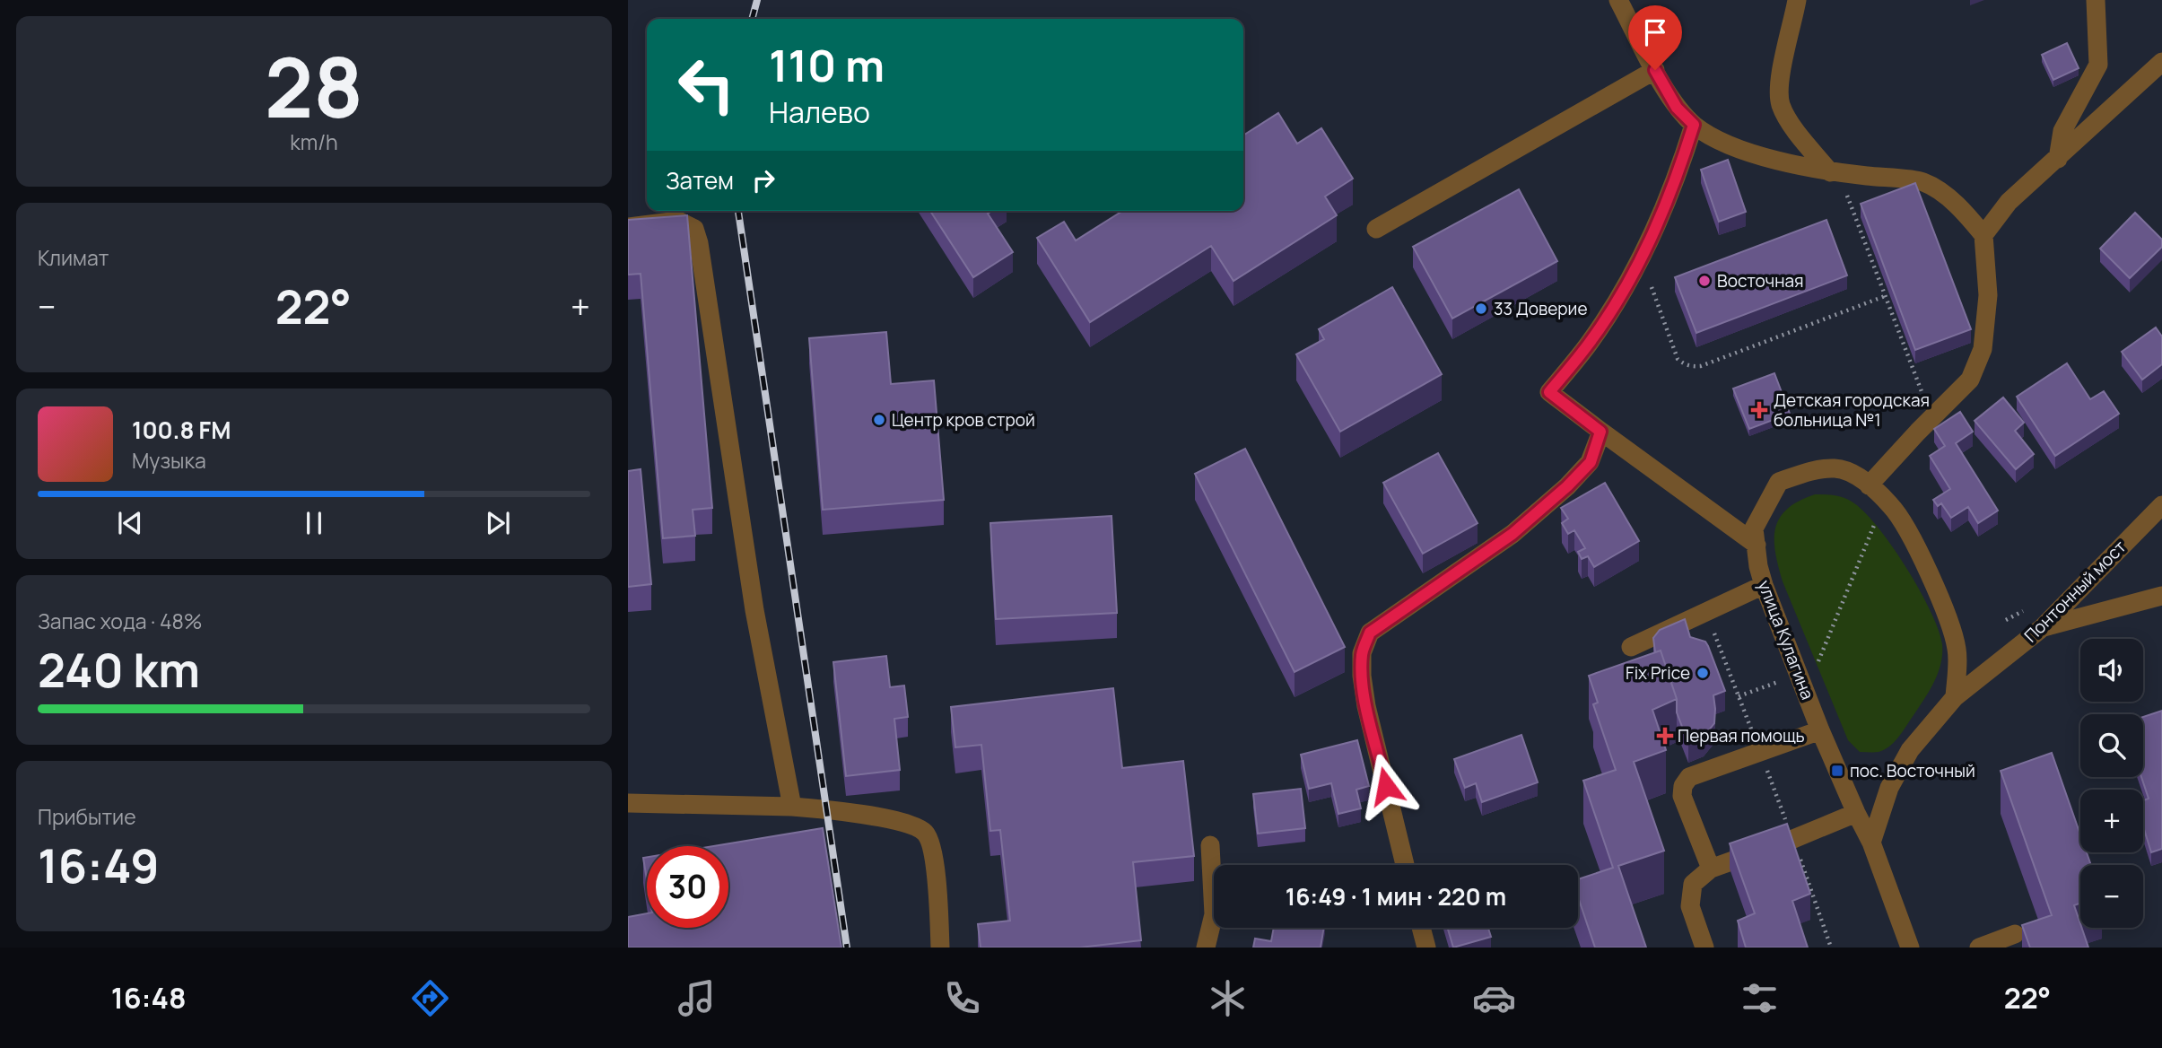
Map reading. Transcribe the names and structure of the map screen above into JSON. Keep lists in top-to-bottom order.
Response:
{
  "streets": {
    "street": ["Понтонный мост", "улица Кулагина"]
  },
  "crossings": [
    ["Понтонный мост", "улица Кулагина"]
  ],
  "places": {
    "other": [
      "Восточная",
      "33 Доверие",
      "Центр кров строй",
      "Fix Price"
    ],
    "health": ["Детская городская больница №1", "Первая помощь"],
    "transit": ["пос. Восточный"]
  },
  "page": {
    "tile": [
      ["28", "km/h"],
      "Климат",
      ["Запас хода · 48%", "240 km"],
      ["Прибытие", "16:49"]
    ],
    "turn": ["110 m", "Налево"],
    "then": "Затем",
    "heat": ["−", "22°", "+"],
    "song": ["100.8 FM", "Музыка"],
    "map_buttons": ["+", "−"],
    "limit": "30",
    "trip": "16:49 · 1 мин · 220 m",
    "tabs": ["16:48", "22°"]
  }
}
